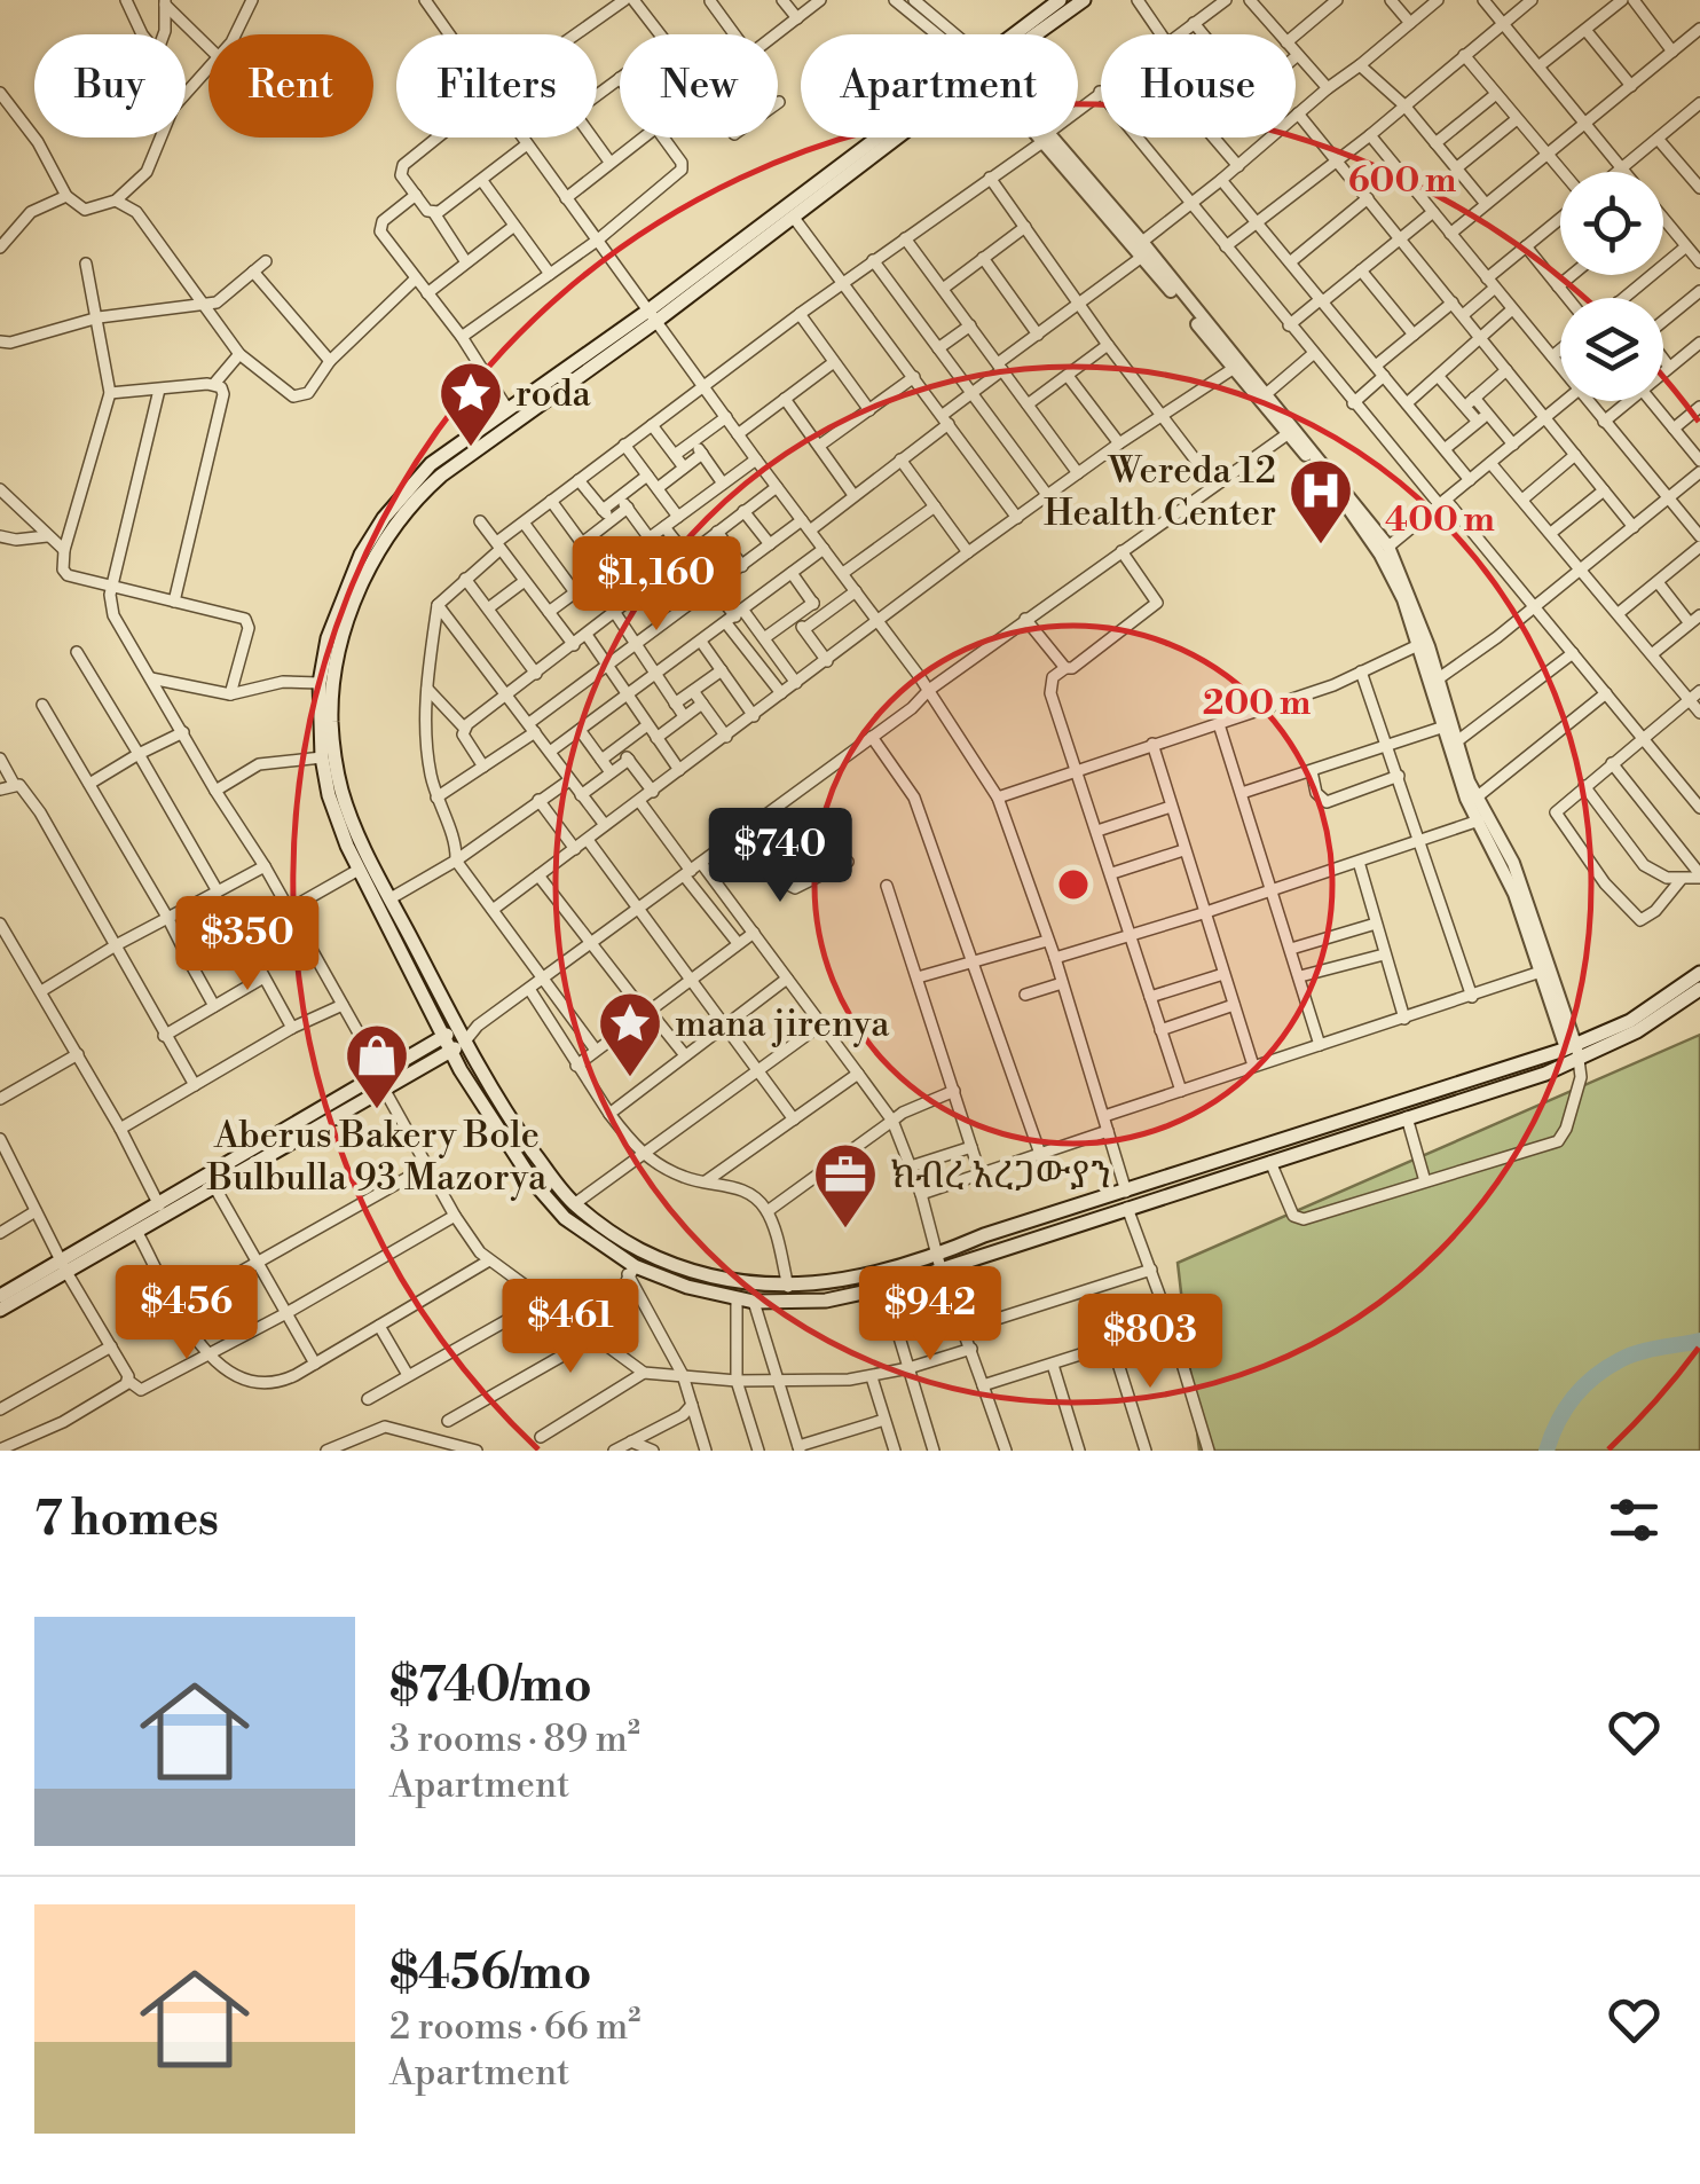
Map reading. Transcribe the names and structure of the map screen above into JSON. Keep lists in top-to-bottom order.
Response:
{
  "places": {
    "place": ["roda", "mana jirenya"],
    "hospital": ["Wereda 12 Health Center"],
    "shop": ["Aberus Bakery Bole Bulbulla 93 Mazorya"],
    "office": ["ክብረ አረጋውያን"]
  },
  "page": {
    "chip": [
      "Buy",
      "Rent",
      "Filters",
      "New",
      "Apartment",
      "House"
    ],
    "price": [
      "$1,160",
      "$740",
      "$350",
      "$456",
      "$942",
      "$461",
      "$803"
    ],
    "heading": "7 homes",
    "list": [
      {
        "name": "$740/mo",
        "note": "3 rooms · 89 m² · Apartment"
      },
      {
        "name": "$456/mo",
        "note": "2 rooms · 66 m² · Apartment"
      }
    ]
  },
  "rings": ["600 m", "400 m", "200 m"]
}
